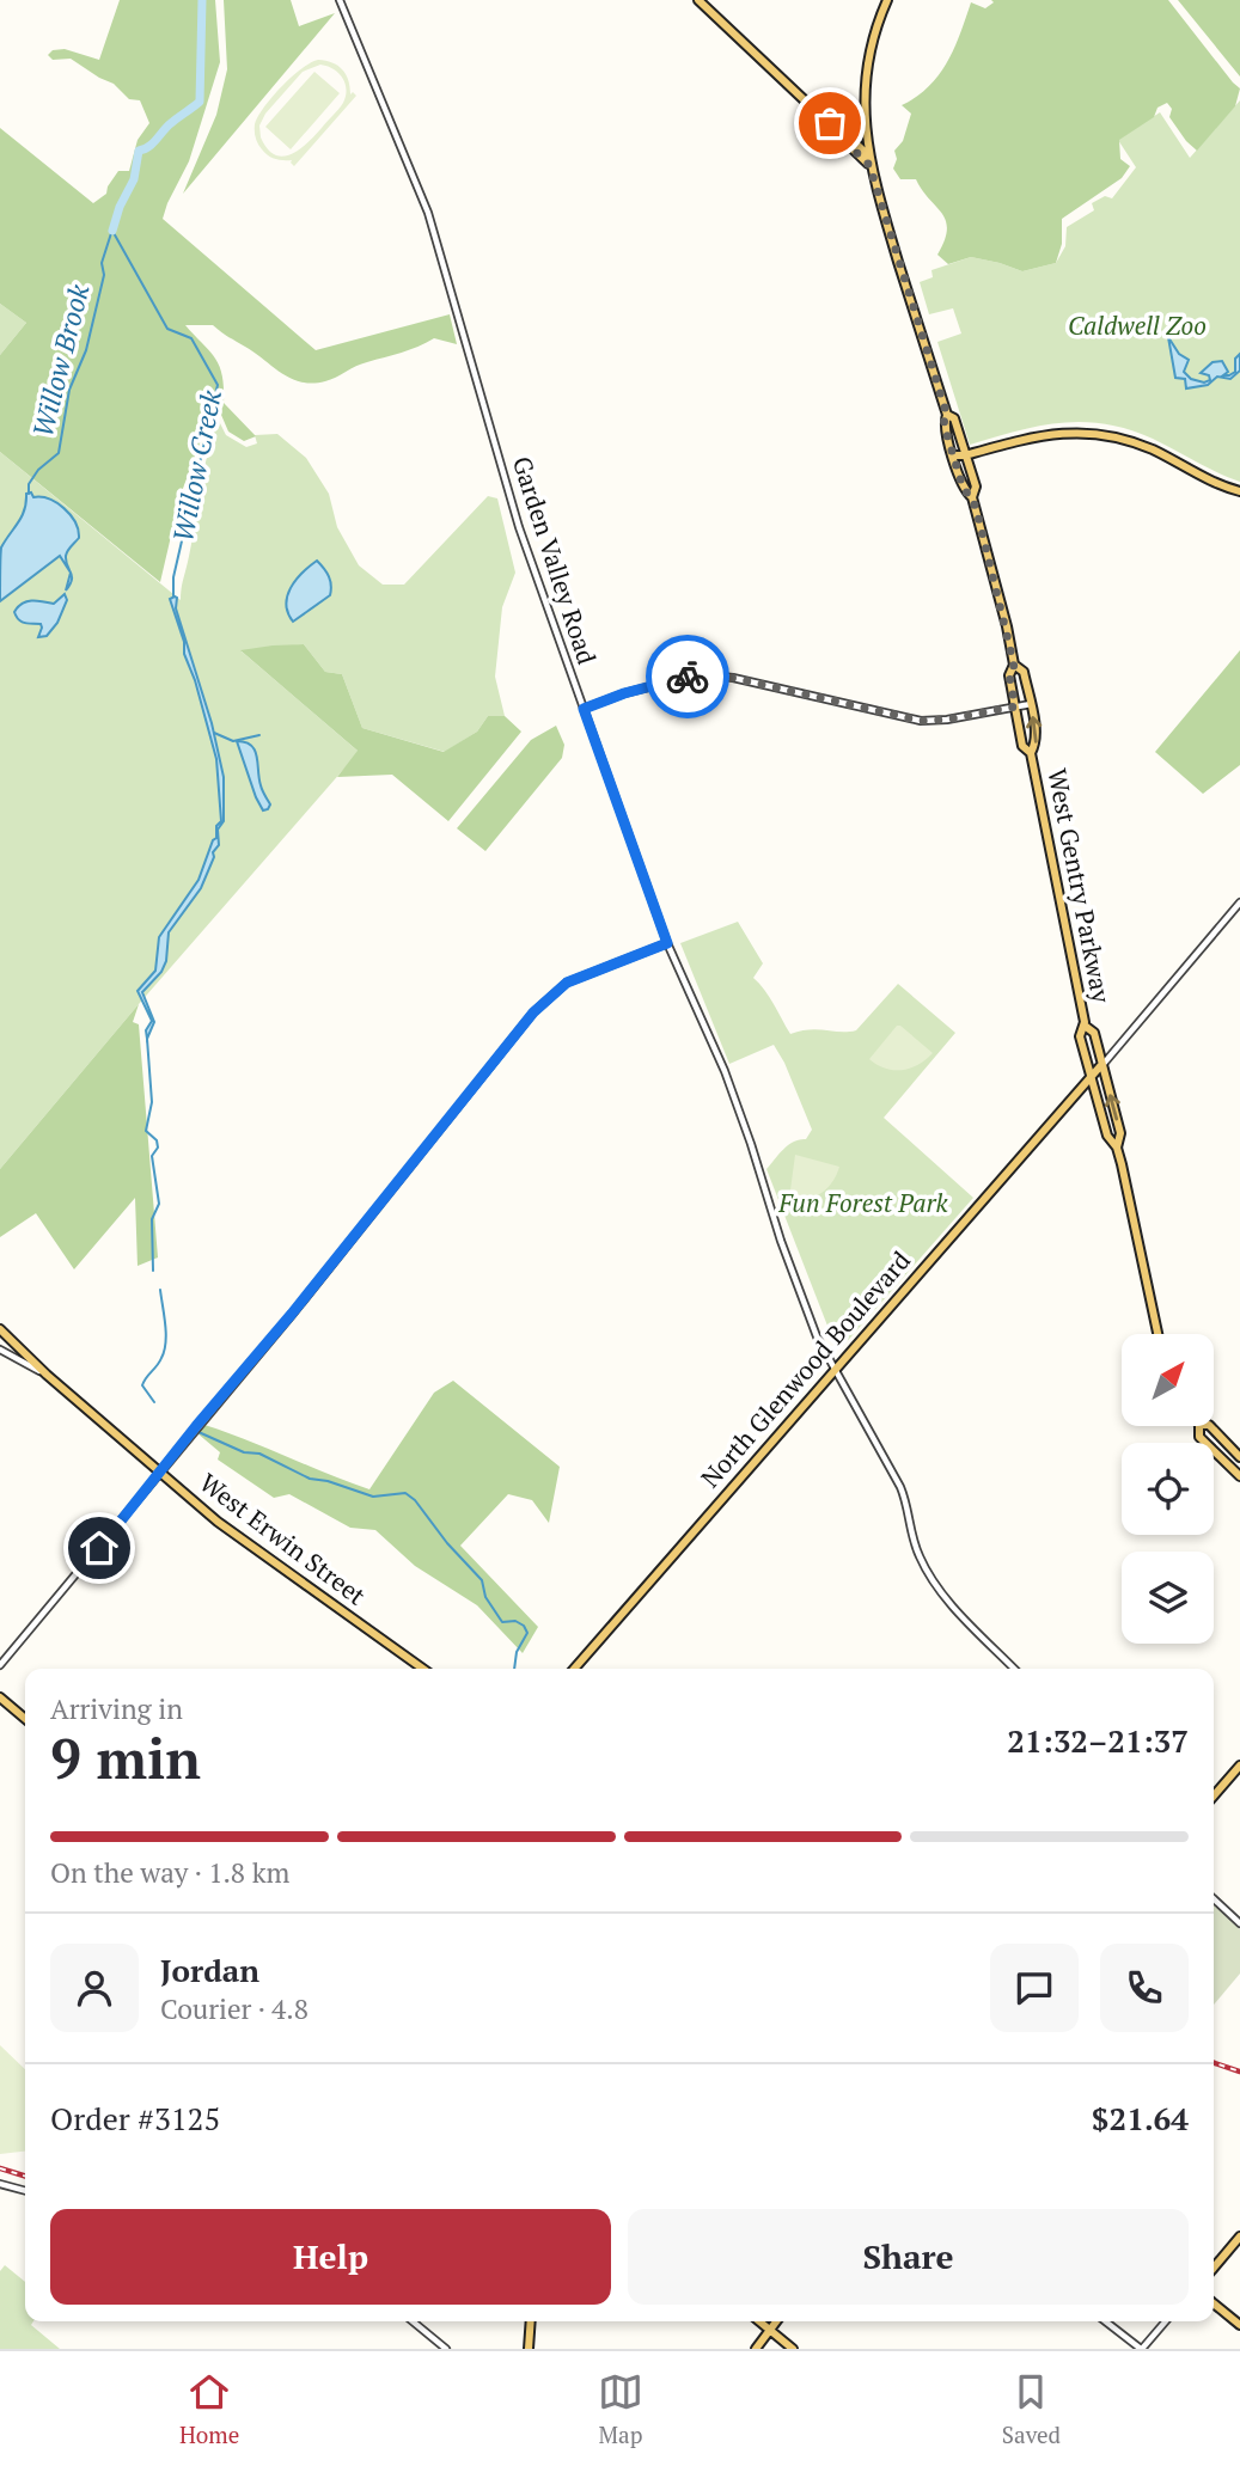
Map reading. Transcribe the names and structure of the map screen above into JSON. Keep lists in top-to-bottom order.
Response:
{
  "streets": {
    "main road": ["West Gentry Parkway", "North Glenwood Boulevard", "West Erwin Street"],
    "street": ["Garden Valley Road"]
  },
  "crossings": [
    ["Garden Valley Road", "North Glenwood Boulevard"],
    ["West Gentry Parkway", "North Glenwood Boulevard"]
  ],
  "water": ["Willow Brook", "Willow Creek"],
  "parks": ["Caldwell Zoo", "Fun Forest Park"],
  "north": "top right",
  "page": {
    "heading": ["9 min", "Arriving in", "21:32–21:37"],
    "panel": [
      "Jordan",
      "Courier · 4.8",
      "Order #3125",
      "$21.64"
    ],
    "bar": "On the way · 1.8 km",
    "buttons": ["Help", "Share"],
    "tabs": ["Home", "Map", "Saved"]
  }
}
